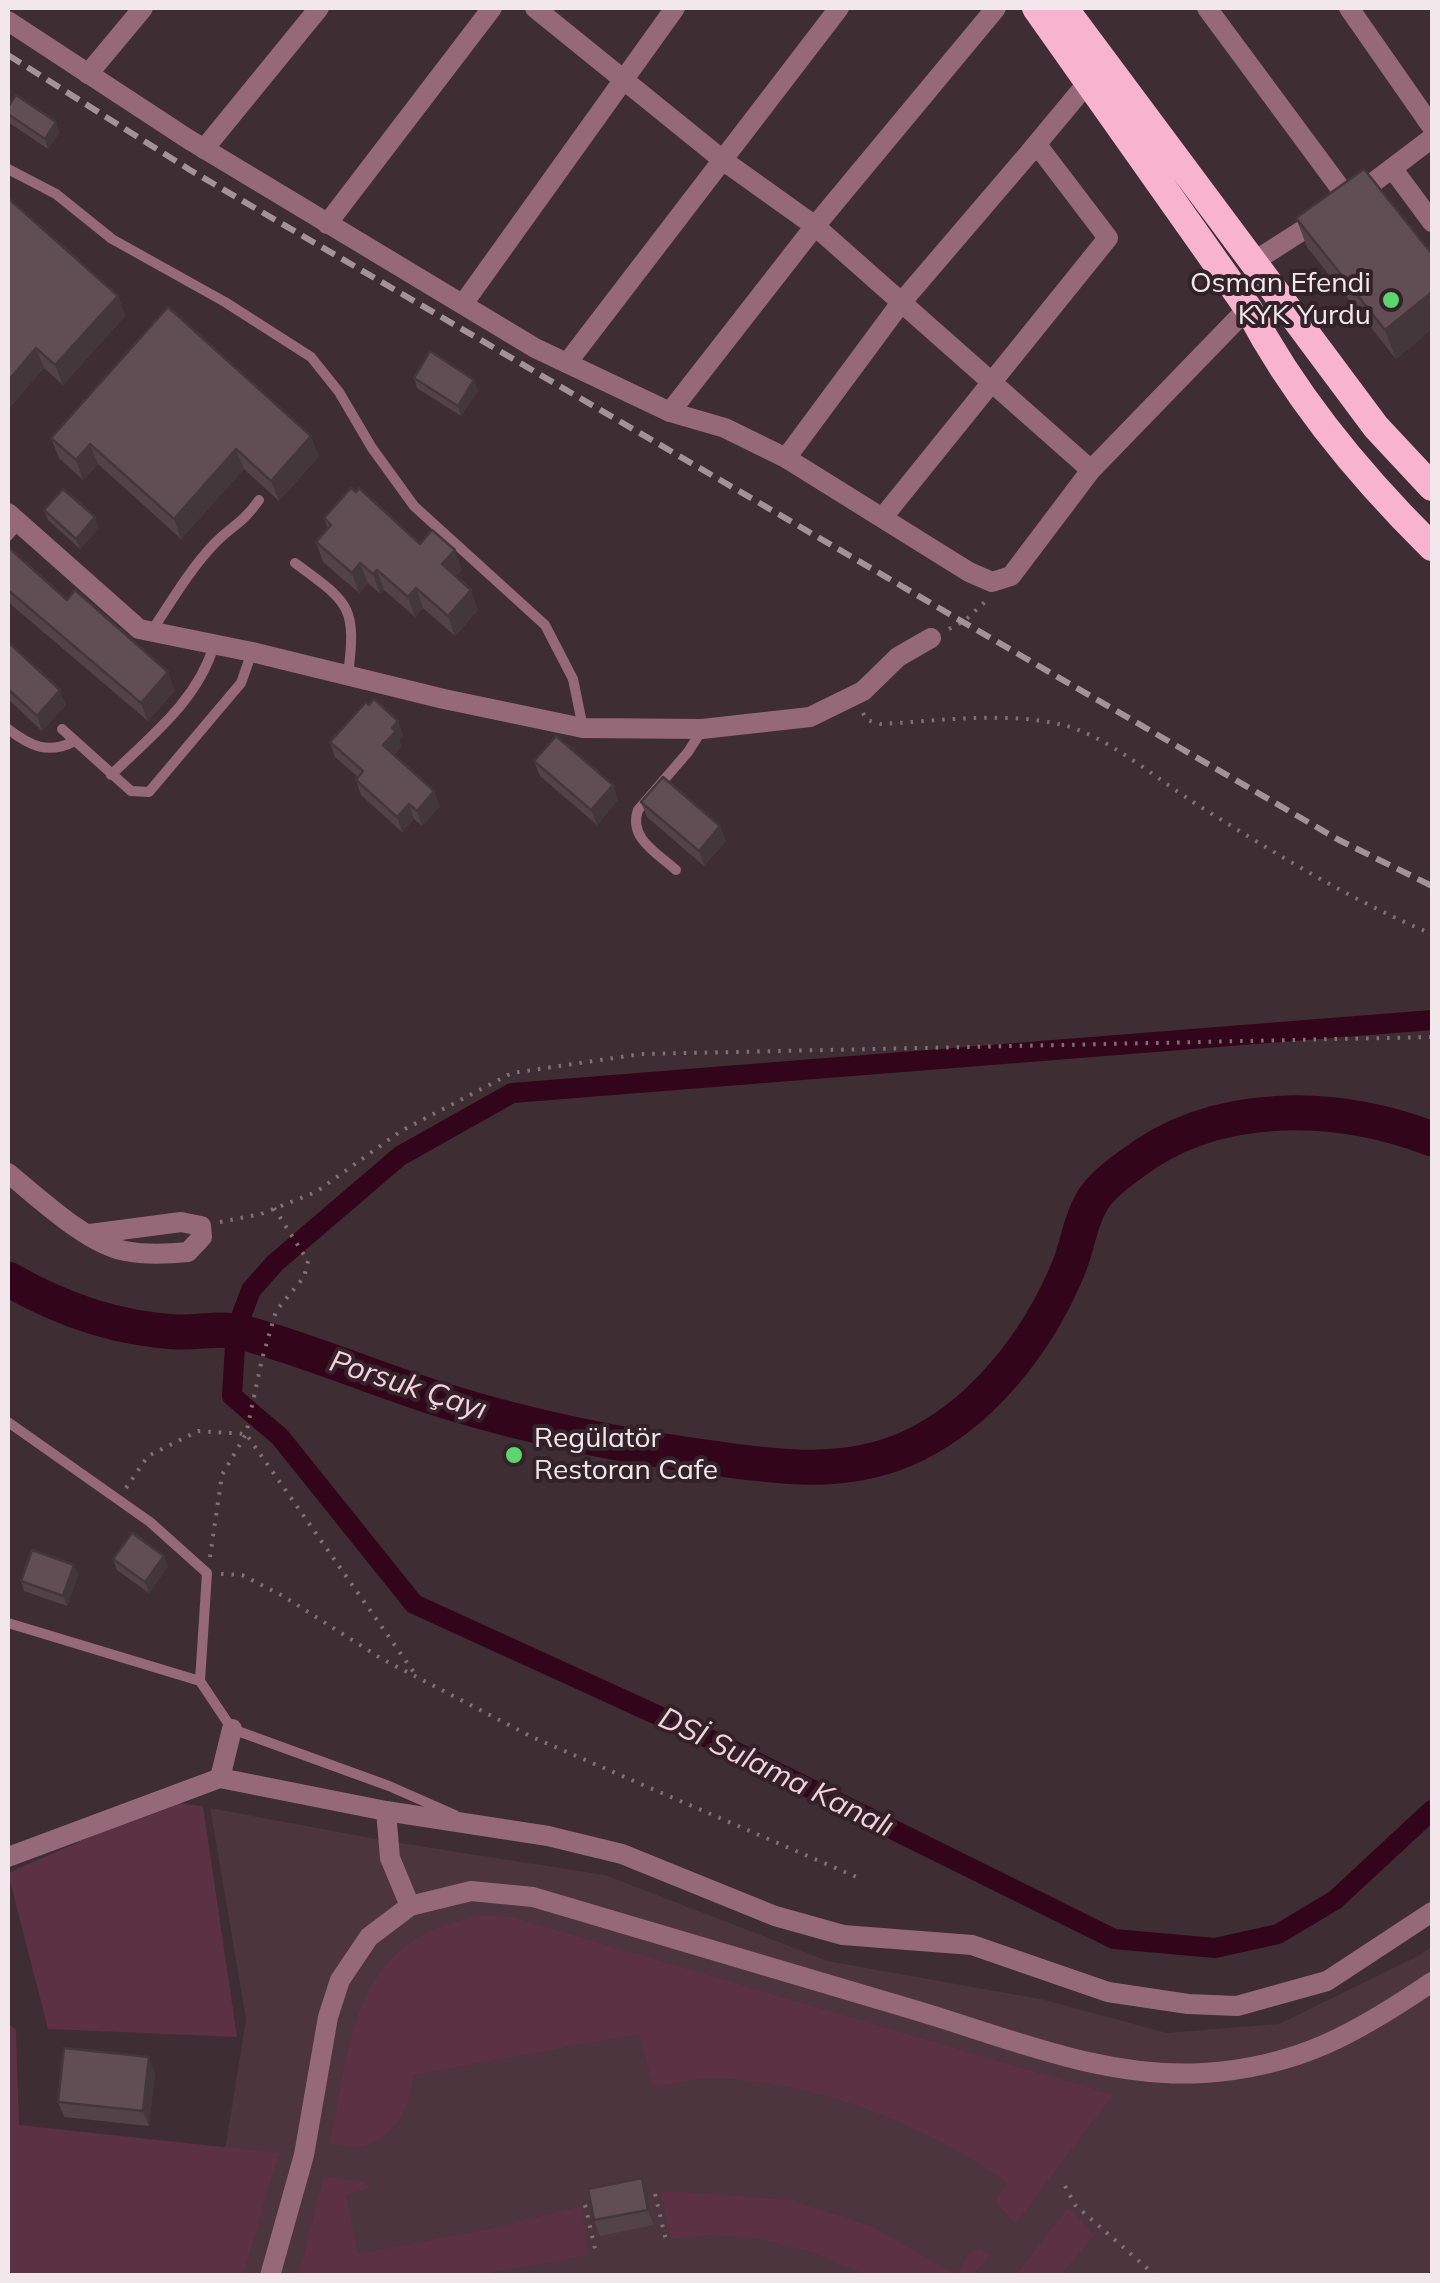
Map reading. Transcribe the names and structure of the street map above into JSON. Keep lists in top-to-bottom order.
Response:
{
  "water": ["Porsuk Çayı", "DSİ Sulama Kanalı"],
  "places": ["Osman Efendi KYK Yurdu", "Regülatör Restoran Cafe"]
}
